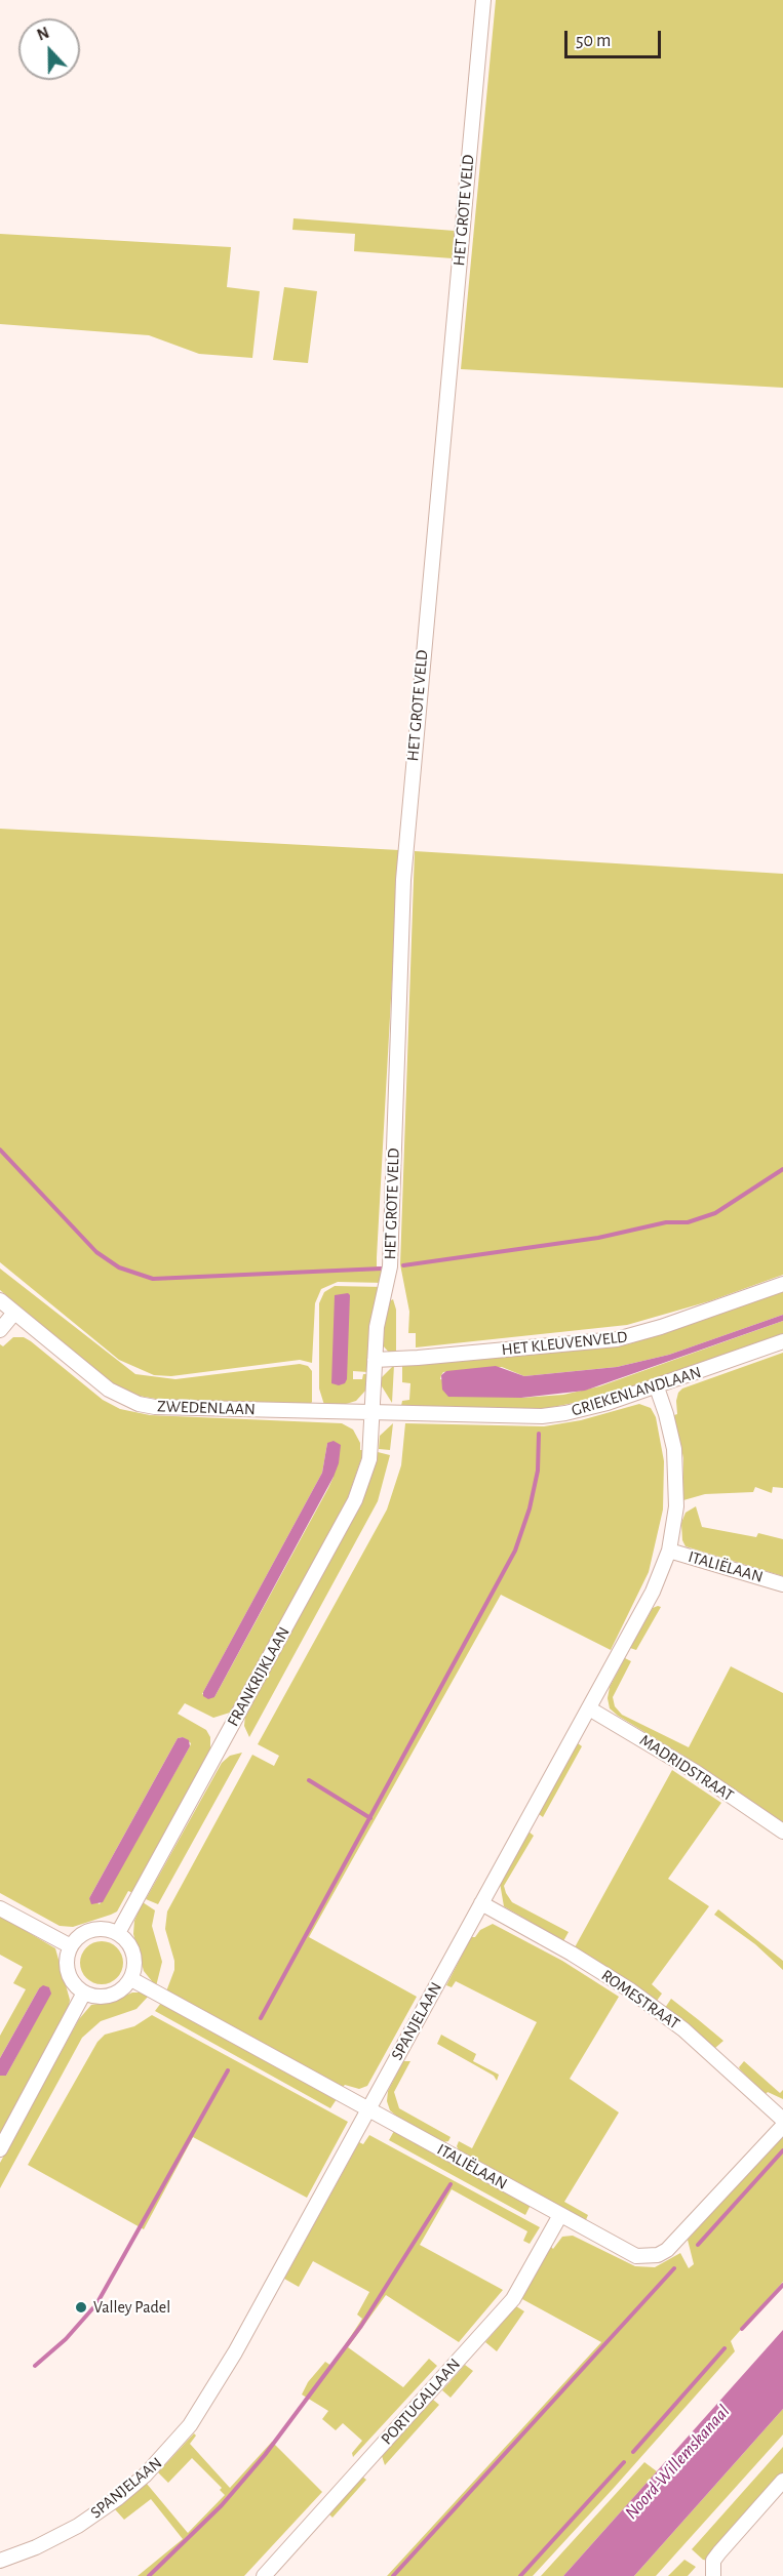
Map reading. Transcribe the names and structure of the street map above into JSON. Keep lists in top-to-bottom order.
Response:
{
  "streets": {
    "street": [
      "HET GROTE VELD",
      "HET KLEUVENVELD",
      "GRIEKENLANDLAAN",
      "ZWEDENLAAN",
      "ITALIËLAAN",
      "FRANKRIJKLAAN",
      "MADRIDSTRAAT",
      "ROMESTRAAT",
      "SPANJELAAN",
      "PORTUGALLAAN"
    ]
  },
  "crossings": [
    ["HET GROTE VELD", "HET KLEUVENVELD"],
    ["HET GROTE VELD", "GRIEKENLANDLAAN"],
    ["HET GROTE VELD", "ZWEDENLAAN"],
    ["HET GROTE VELD", "FRANKRIJKLAAN"],
    ["GRIEKENLANDLAAN", "ZWEDENLAAN"],
    ["GRIEKENLANDLAAN", "FRANKRIJKLAAN"],
    ["GRIEKENLANDLAAN", "SPANJELAAN"],
    ["ZWEDENLAAN", "FRANKRIJKLAAN"],
    ["ITALIËLAAN", "FRANKRIJKLAAN"],
    ["ITALIËLAAN", "SPANJELAAN"],
    ["ITALIËLAAN", "PORTUGALLAAN"],
    ["MADRIDSTRAAT", "SPANJELAAN"],
    ["ROMESTRAAT", "SPANJELAAN"]
  ],
  "water": ["Noord-Willemskanaal"],
  "places": ["Valley Padel"],
  "scale_bar": "50 m",
  "north": "top"
}
